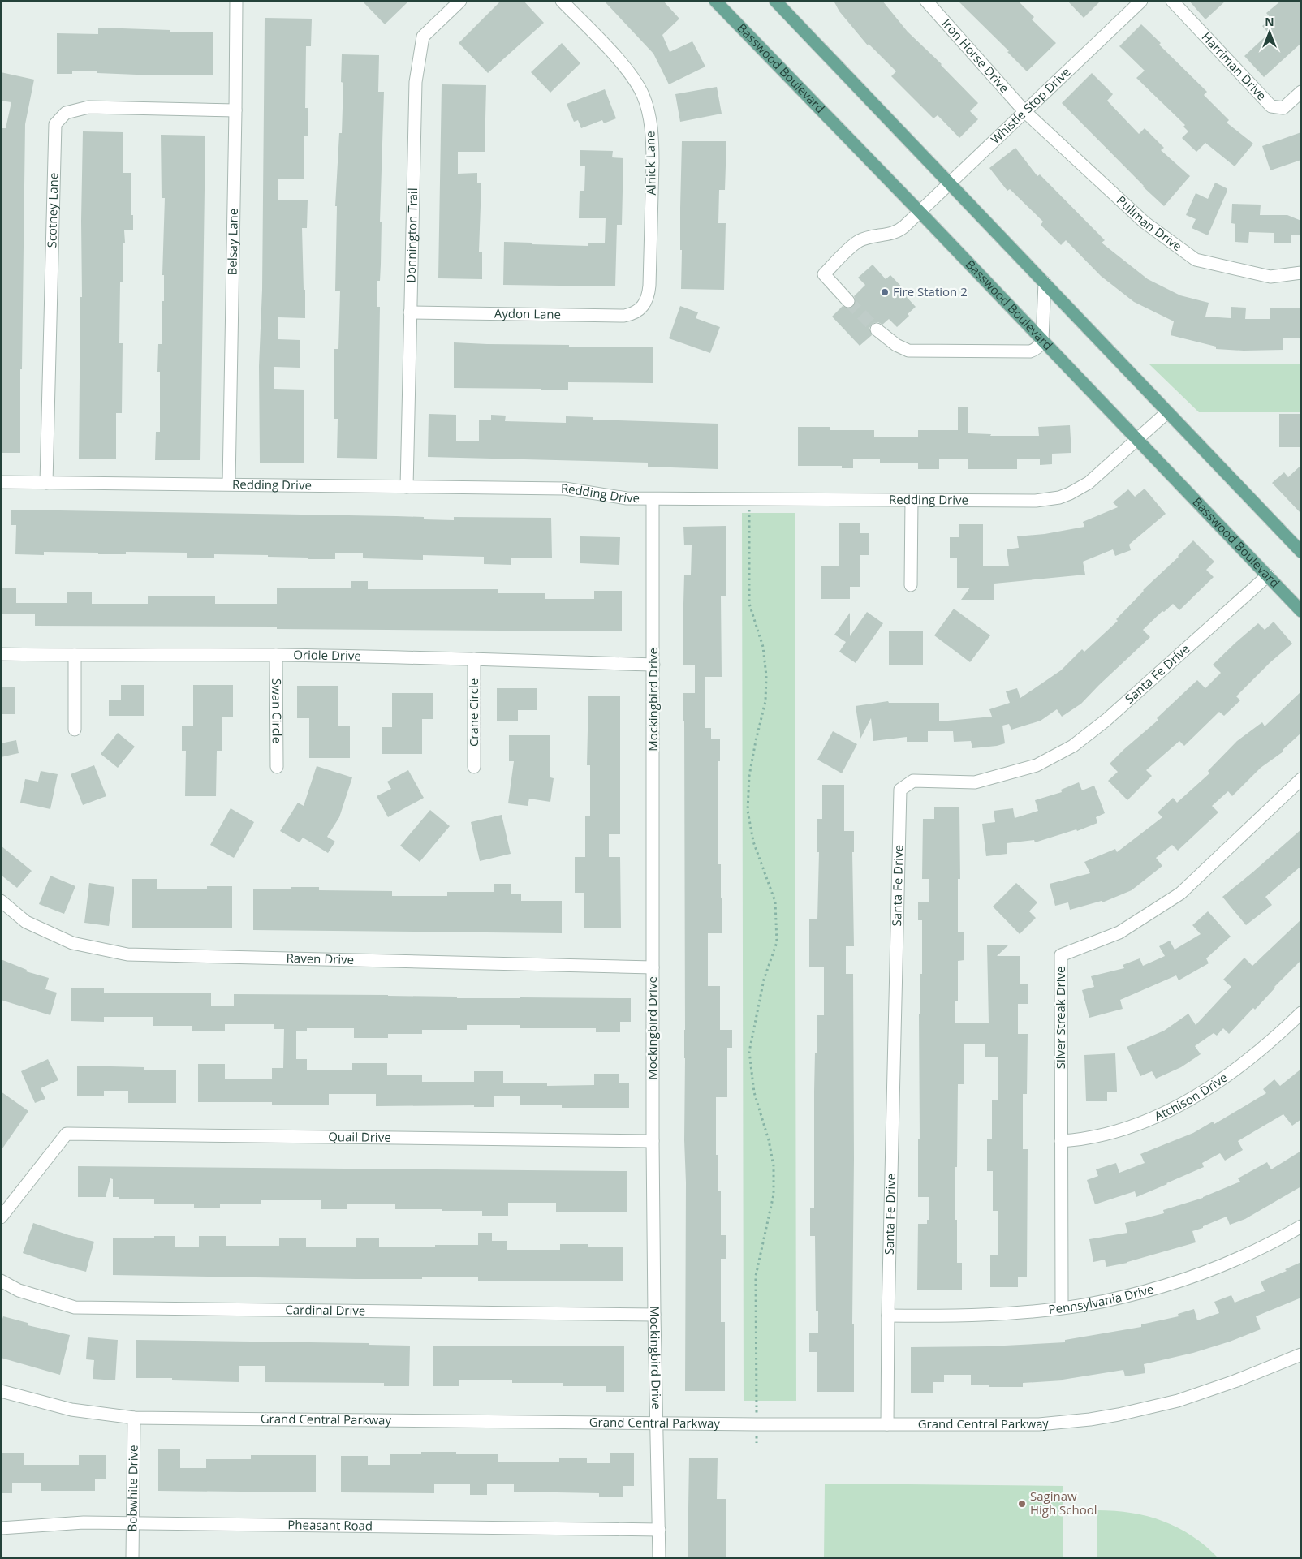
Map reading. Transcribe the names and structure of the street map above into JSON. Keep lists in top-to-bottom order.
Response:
{
  "streets": {
    "main road": ["Basswood Boulevard"],
    "street": [
      "Iron Horse Drive",
      "Harriman Drive",
      "Whistle Stop Drive",
      "Alnick Lane",
      "Scotney Lane",
      "Pullman Drive",
      "Donnington Trail",
      "Belsay Lane",
      "Aydon Lane",
      "Redding Drive",
      "Oriole Drive",
      "Santa Fe Drive",
      "Mockingbird Drive",
      "Swan Circle",
      "Crane Circle",
      "Raven Drive",
      "Silver Streak Drive",
      "Atchison Drive",
      "Quail Drive",
      "Pennsylvania Drive",
      "Cardinal Drive",
      "Grand Central Parkway",
      "Bobwhite Drive",
      "Pheasant Road"
    ]
  },
  "crossings": [
    ["Iron Horse Drive", "Whistle Stop Drive"],
    ["Iron Horse Drive", "Pullman Drive"],
    ["Basswood Boulevard", "Whistle Stop Drive"],
    ["Basswood Boulevard", "Redding Drive"],
    ["Basswood Boulevard", "Santa Fe Drive"],
    ["Whistle Stop Drive", "Pullman Drive"],
    ["Alnick Lane", "Aydon Lane"],
    ["Scotney Lane", "Belsay Lane"],
    ["Scotney Lane", "Redding Drive"],
    ["Donnington Trail", "Aydon Lane"],
    ["Donnington Trail", "Redding Drive"],
    ["Belsay Lane", "Redding Drive"],
    ["Redding Drive", "Mockingbird Drive"],
    ["Oriole Drive", "Mockingbird Drive"],
    ["Oriole Drive", "Swan Circle"],
    ["Oriole Drive", "Crane Circle"],
    ["Santa Fe Drive", "Pennsylvania Drive"],
    ["Santa Fe Drive", "Grand Central Parkway"],
    ["Mockingbird Drive", "Raven Drive"],
    ["Mockingbird Drive", "Quail Drive"],
    ["Mockingbird Drive", "Cardinal Drive"],
    ["Mockingbird Drive", "Grand Central Parkway"],
    ["Mockingbird Drive", "Pheasant Road"],
    ["Silver Streak Drive", "Atchison Drive"],
    ["Silver Streak Drive", "Pennsylvania Drive"],
    ["Grand Central Parkway", "Bobwhite Drive"],
    ["Bobwhite Drive", "Pheasant Road"]
  ],
  "places": ["Fire Station 2", "Saginaw High School"],
  "north": "top"
}
